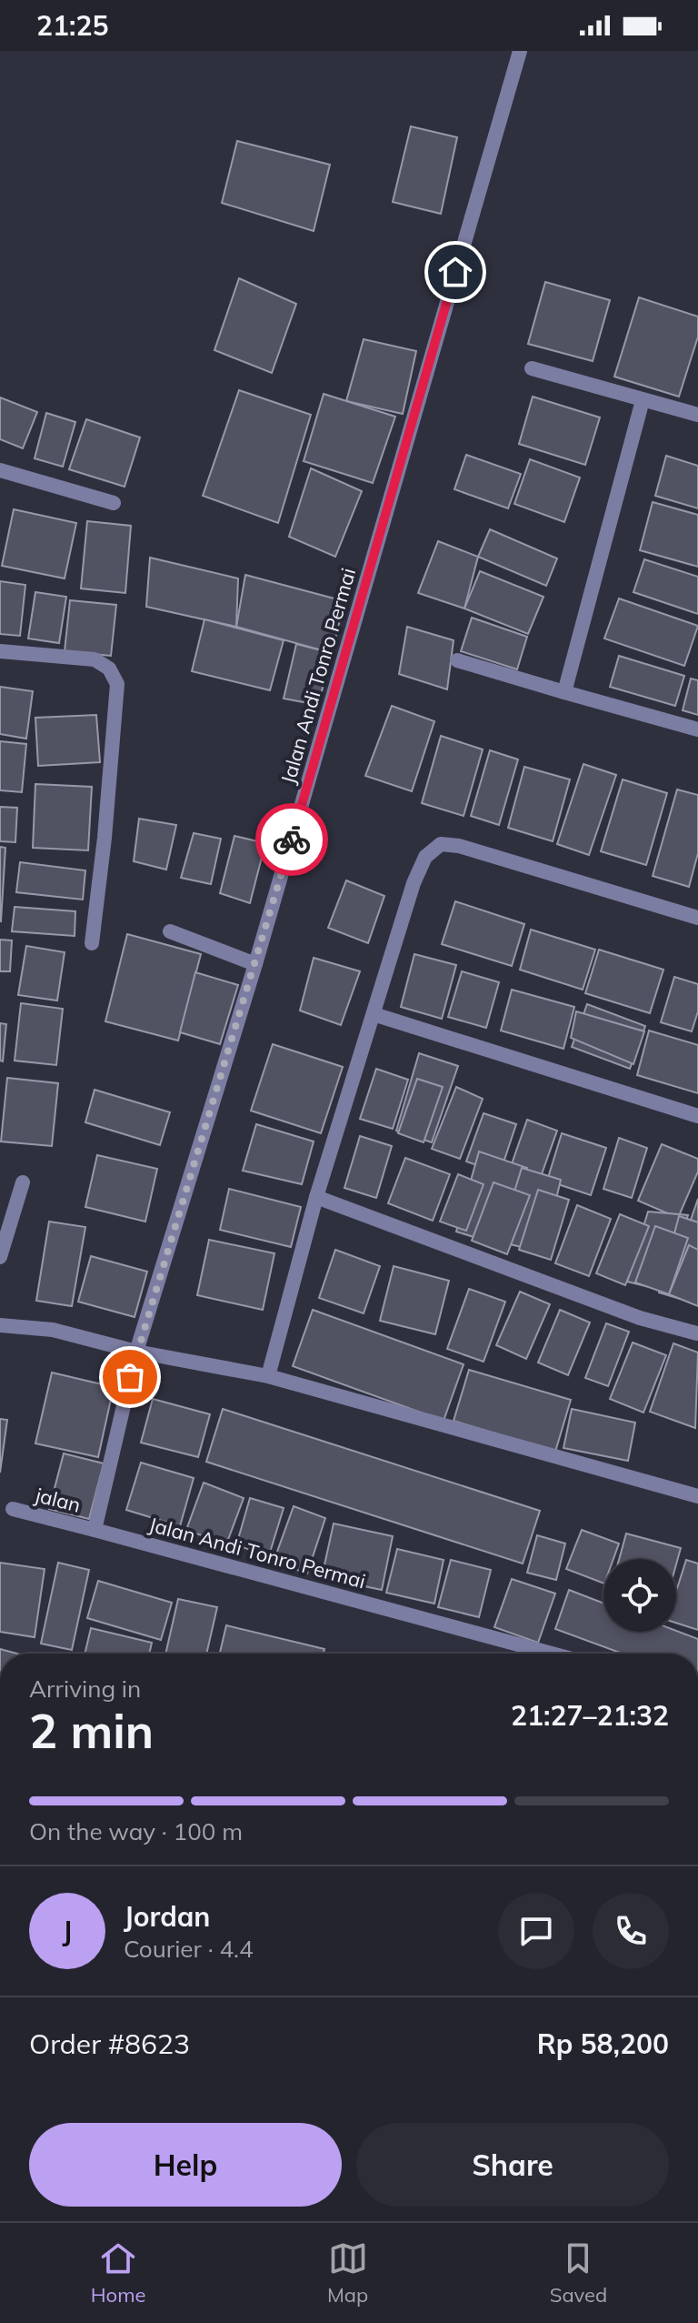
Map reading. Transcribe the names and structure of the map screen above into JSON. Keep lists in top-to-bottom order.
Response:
{
  "streets": {
    "street": ["Jalan Andi Tonro Permai", "jalan"]
  },
  "crossings": [
    ["Jalan Andi Tonro Permai", "jalan"]
  ],
  "page": {
    "status": "21:25",
    "heading": ["2 min", "Arriving in", "21:27–21:32"],
    "panel": [
      "Jordan",
      "Courier · 4.4",
      "Order #8623",
      "Rp 58,200"
    ],
    "bar": "On the way · 100 m",
    "round": "J",
    "buttons": ["Help", "Share"],
    "tabs": ["Home", "Map", "Saved"]
  }
}
